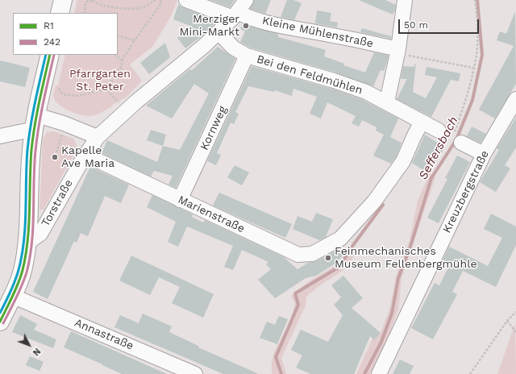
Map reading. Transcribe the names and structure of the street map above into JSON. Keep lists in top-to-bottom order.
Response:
{
  "streets": {
    "street": [
      "Kleine Mühlenstraße",
      "Bei den Feldmühlen",
      "Kornweg",
      "Kreuzbergstraße",
      "Torstraße",
      "Marienstraße",
      "Annastraße"
    ]
  },
  "crossings": [
    ["Kleine Mühlenstraße", "Torstraße"],
    ["Bei den Feldmühlen", "Kornweg"],
    ["Bei den Feldmühlen", "Torstraße"],
    ["Bei den Feldmühlen", "Marienstraße"],
    ["Kornweg", "Marienstraße"],
    ["Torstraße", "Marienstraße"]
  ],
  "water": ["Seffersbach"],
  "parks": ["Pfarrgarten St. Peter"],
  "places": ["Merziger Mini-Markt", "Kapelle Ave Maria", "Feinmechanisches Museum Fellenbergmühle"],
  "lines": ["transit line R1", "transit line 242"],
  "legend": ["R1", "242"],
  "scale_bar": "50 m",
  "north": "bottom right"
}
